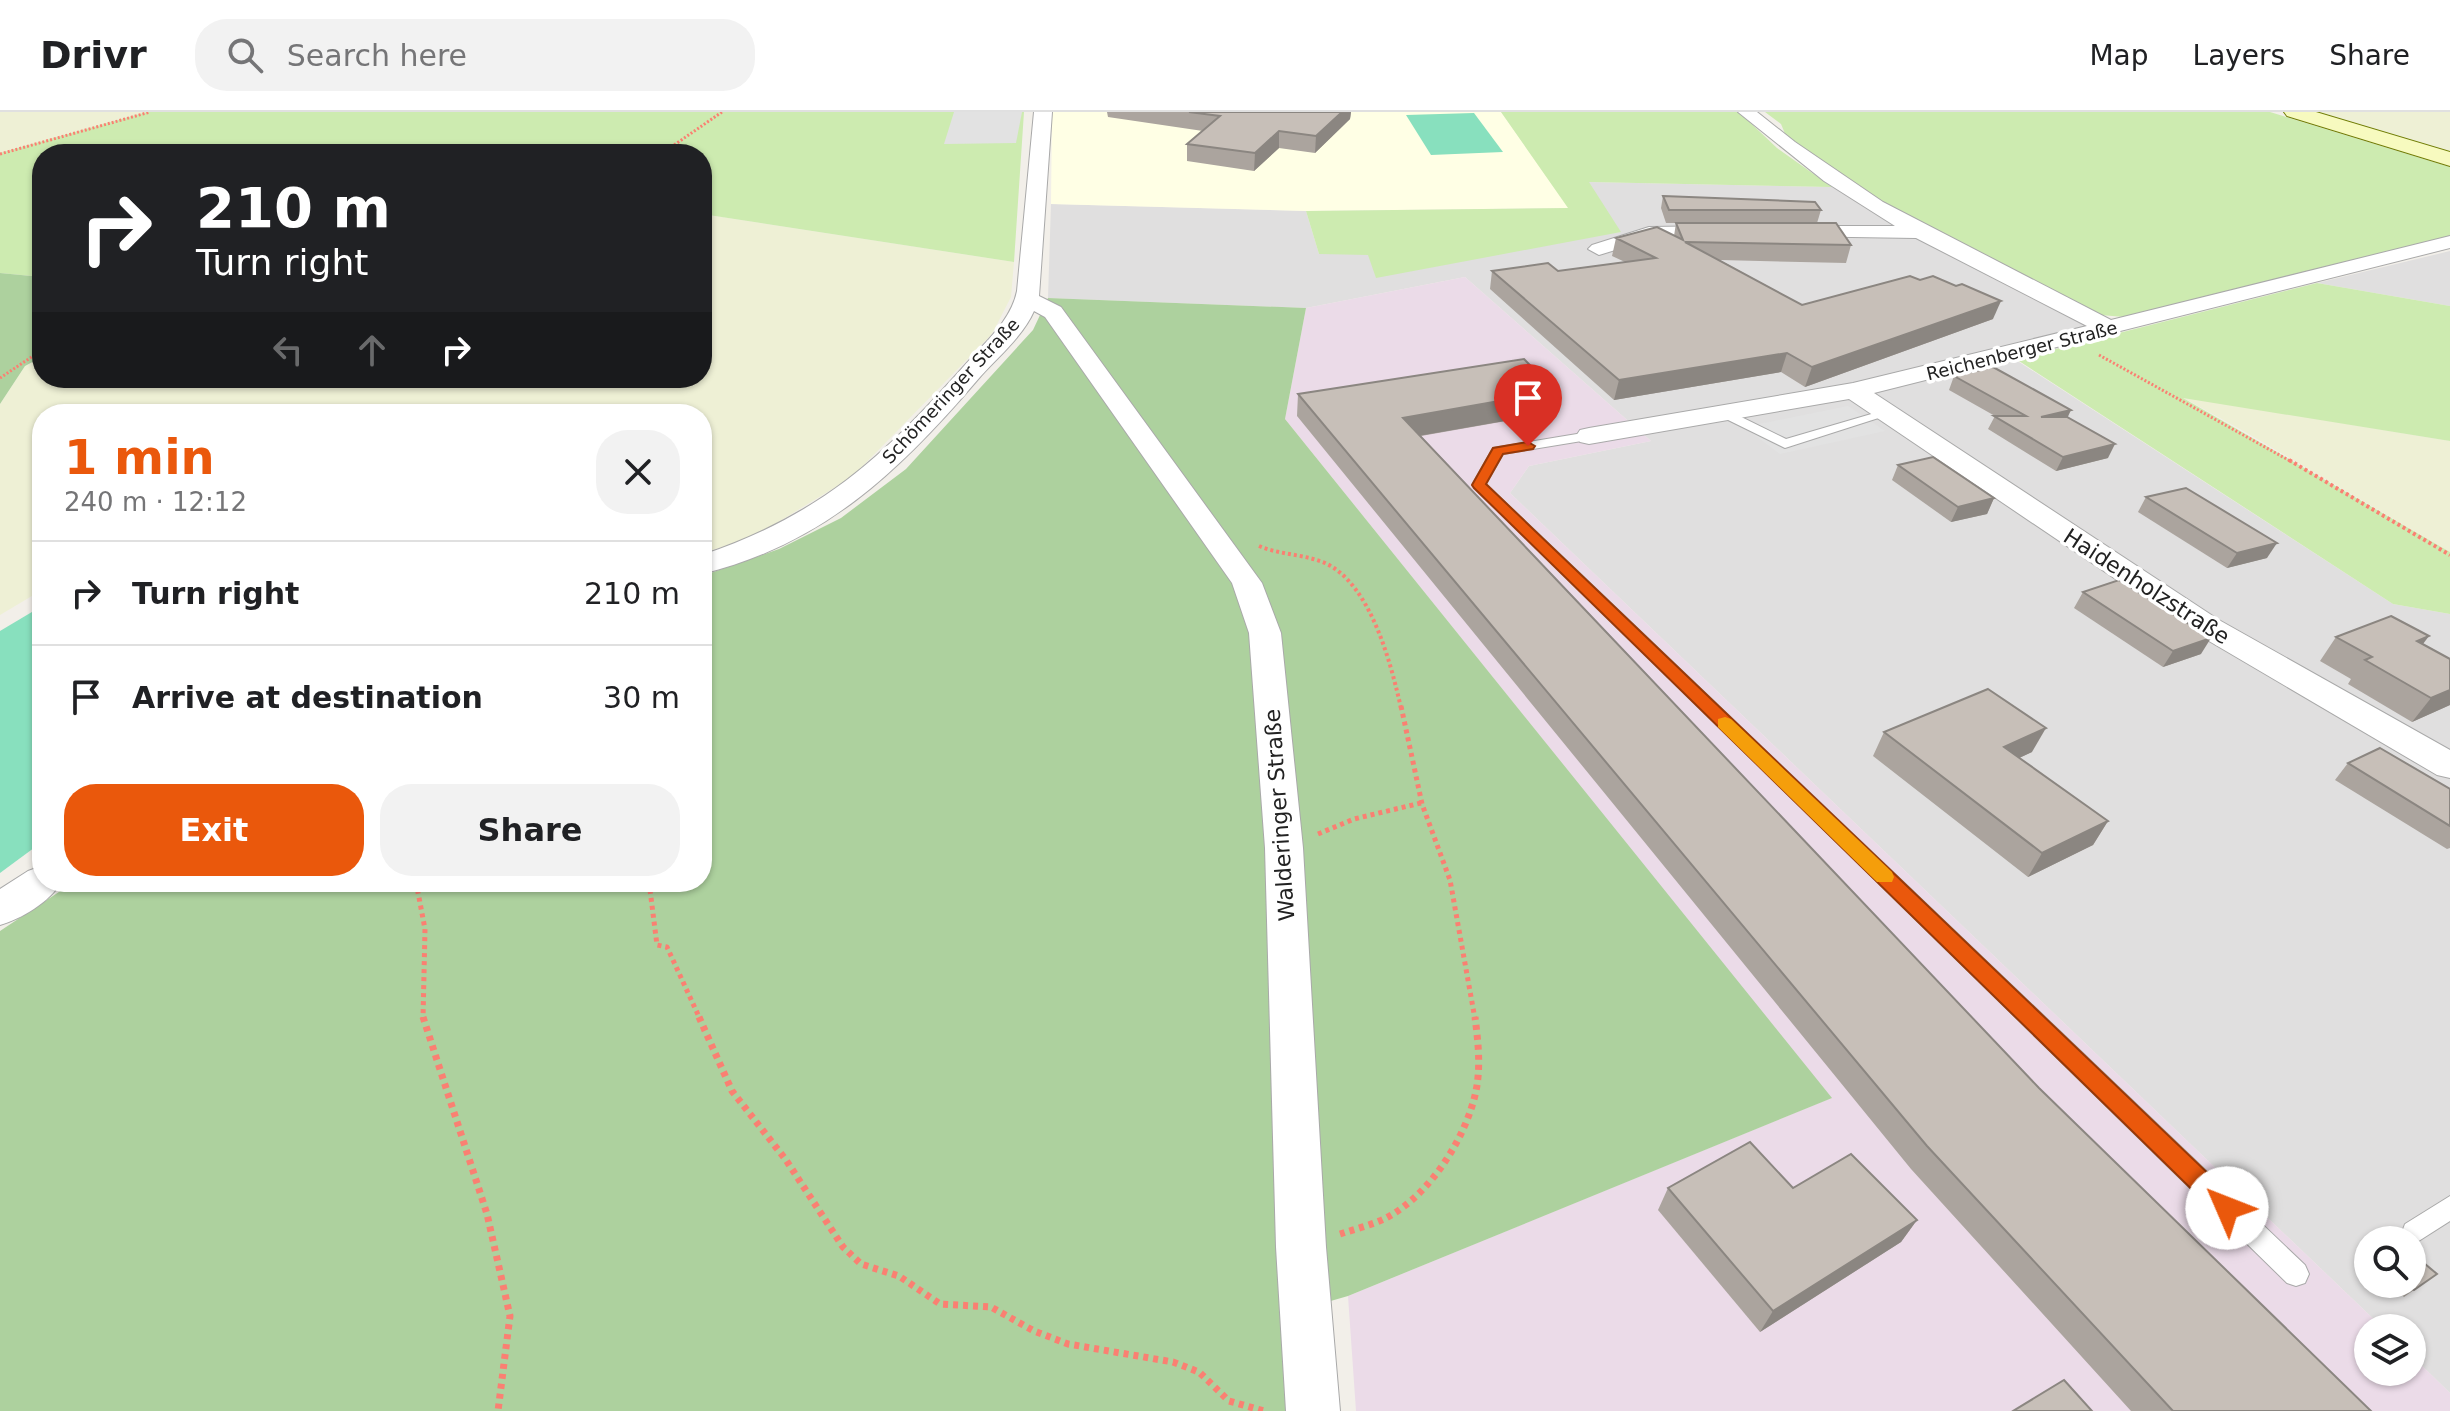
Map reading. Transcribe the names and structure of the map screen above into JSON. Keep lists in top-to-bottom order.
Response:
{
  "streets": {
    "street": [
      "Reichenberger Straße",
      "Schömeringer Straße",
      "Haidenholzstraße",
      "Walderinger Straße"
    ]
  },
  "crossings": [
    ["Reichenberger Straße", "Haidenholzstraße"],
    ["Schömeringer Straße", "Walderinger Straße"]
  ],
  "page": {
    "header": "Drivr",
    "search": "Search here",
    "nav": ["Map", "Layers", "Share"],
    "turn": ["210 m", "Turn right"],
    "heading": ["1 min", "240 m · 12:12"],
    "list": [
      {
        "name": "Turn right",
        "value": "210 m"
      },
      {
        "name": "Arrive at destination",
        "value": "30 m"
      }
    ],
    "buttons": ["Exit", "Share"]
  }
}
